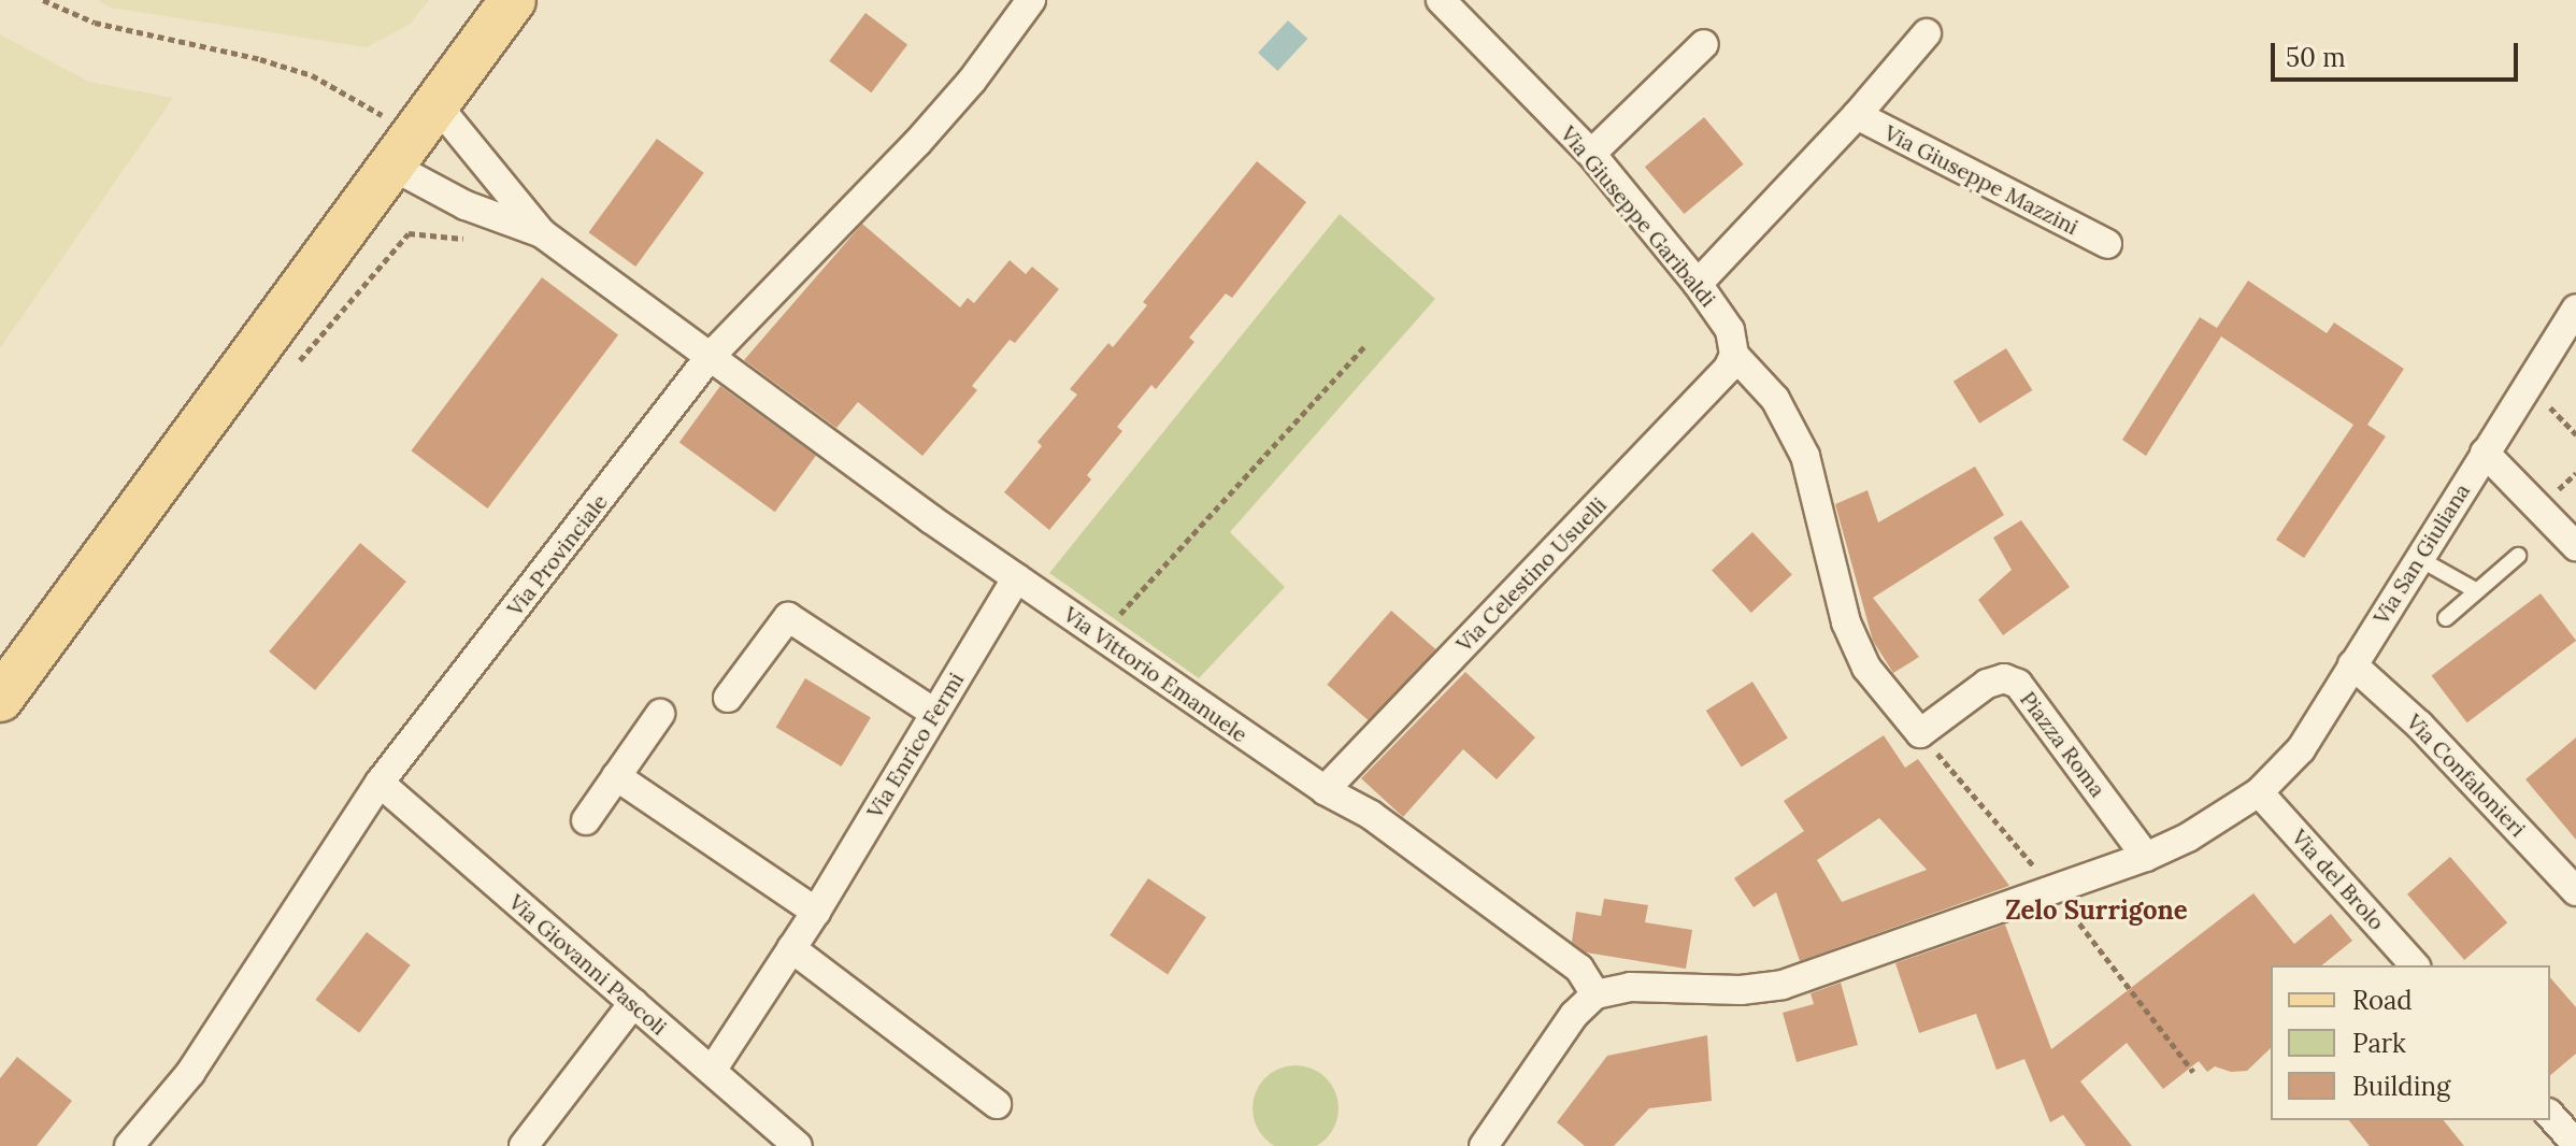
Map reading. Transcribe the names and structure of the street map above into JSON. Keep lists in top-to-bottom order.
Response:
{
  "streets": {
    "street": [
      "Via Giuseppe Mazzini",
      "Via Giuseppe Garibaldi",
      "Via San Giuliana",
      "Via Provinciale",
      "Via Celestino Usuelli",
      "Via Vittorio Emanuele",
      "Piazza Roma",
      "Via Enrico Fermi",
      "Via Confalonieri",
      "Via del Brolo",
      "Via Giovanni Pascoli"
    ]
  },
  "crossings": [
    ["Via Giuseppe Mazzini", "Via Giuseppe Garibaldi"],
    ["Via Giuseppe Garibaldi", "Via Celestino Usuelli"],
    ["Via Giuseppe Garibaldi", "Piazza Roma"],
    ["Via San Giuliana", "Via Confalonieri"],
    ["Via San Giuliana", "Via del Brolo"],
    ["Via Provinciale", "Via Vittorio Emanuele"],
    ["Via Provinciale", "Via Giovanni Pascoli"],
    ["Via Celestino Usuelli", "Via Vittorio Emanuele"],
    ["Via Vittorio Emanuele", "Via Enrico Fermi"],
    ["Via Enrico Fermi", "Via Giovanni Pascoli"]
  ],
  "districts": ["Zelo Surrigone"],
  "legend": ["Road", "Park", "Building"],
  "scale_bar": "50 m"
}
